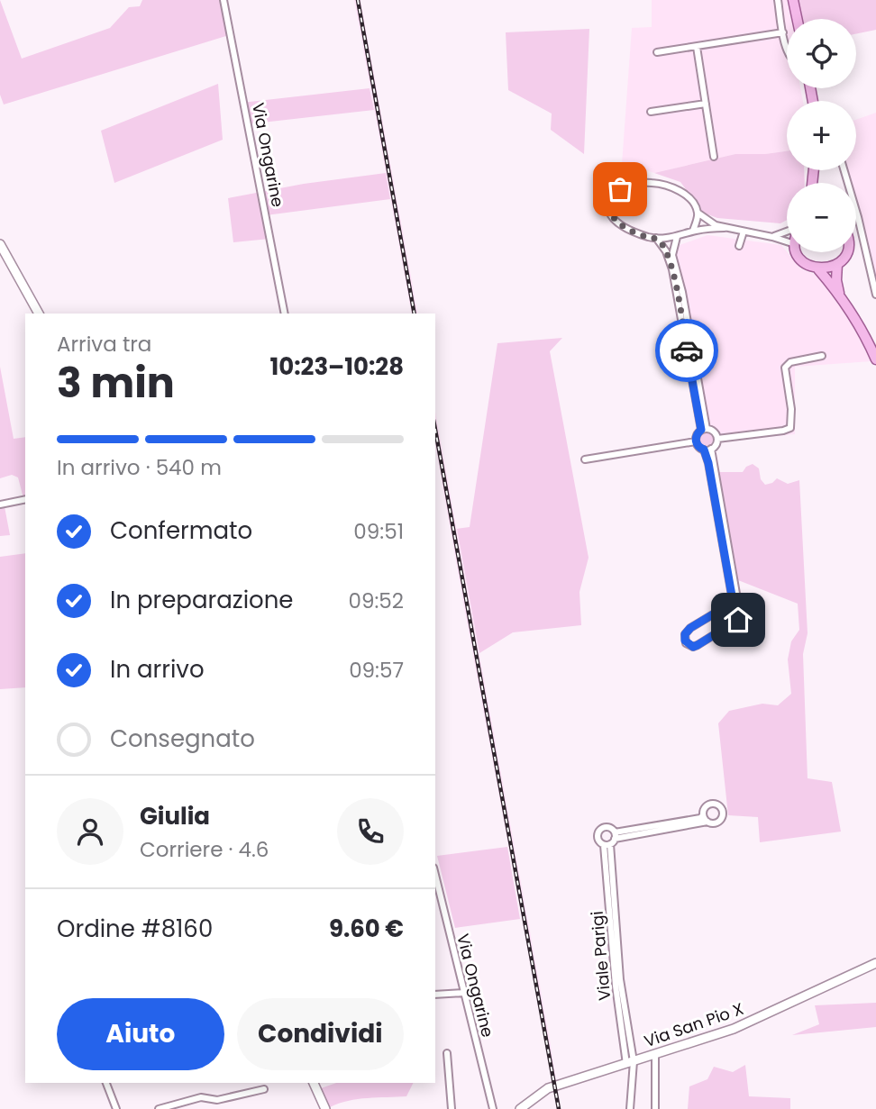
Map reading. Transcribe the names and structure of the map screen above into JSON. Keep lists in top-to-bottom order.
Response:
{
  "streets": {
    "street": ["Via Ongarine", "Viale Parigi", "Via San Pio X"]
  },
  "crossings": [
    ["Viale Parigi", "Via San Pio X"]
  ],
  "page": {
    "map_buttons": ["+", "−"],
    "heading": ["3 min", "Arriva tra", "10:23–10:28"],
    "panel": [
      "Giulia",
      "Corriere · 4.6",
      "Ordine #8160",
      "9.60 €"
    ],
    "bar": "In arrivo · 540 m",
    "list": [
      ["Confermato", "09:51"],
      ["In preparazione", "09:52"],
      ["In arrivo", "09:57"],
      "Consegnato"
    ],
    "buttons": ["Aiuto", "Condividi"]
  }
}
